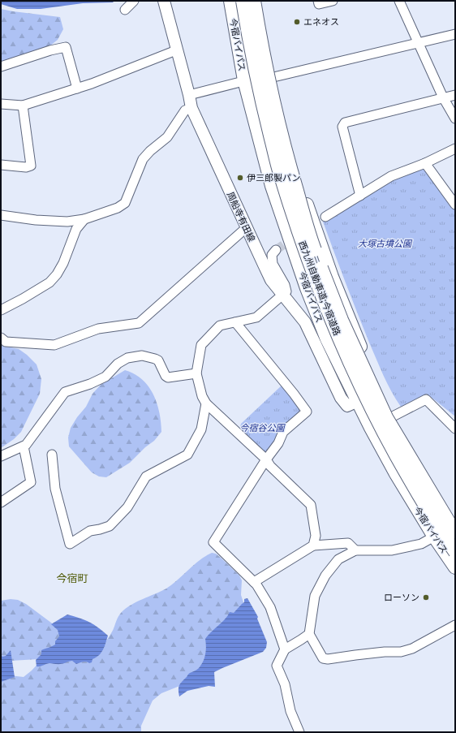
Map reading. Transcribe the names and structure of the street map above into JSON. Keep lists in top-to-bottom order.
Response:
{
  "streets": {
    "highway": ["今宿バイパス", "西九州自動車道;今宿道路"],
    "main road": ["周船寺有田線"]
  },
  "crossings": [
    ["今宿バイパス", "周船寺有田線"]
  ],
  "districts": ["今宿町"],
  "parks": ["大塚古墳公園", "今宿谷公園"],
  "places": ["エネオス", "伊三郎製パン", "ローソン"]
}
